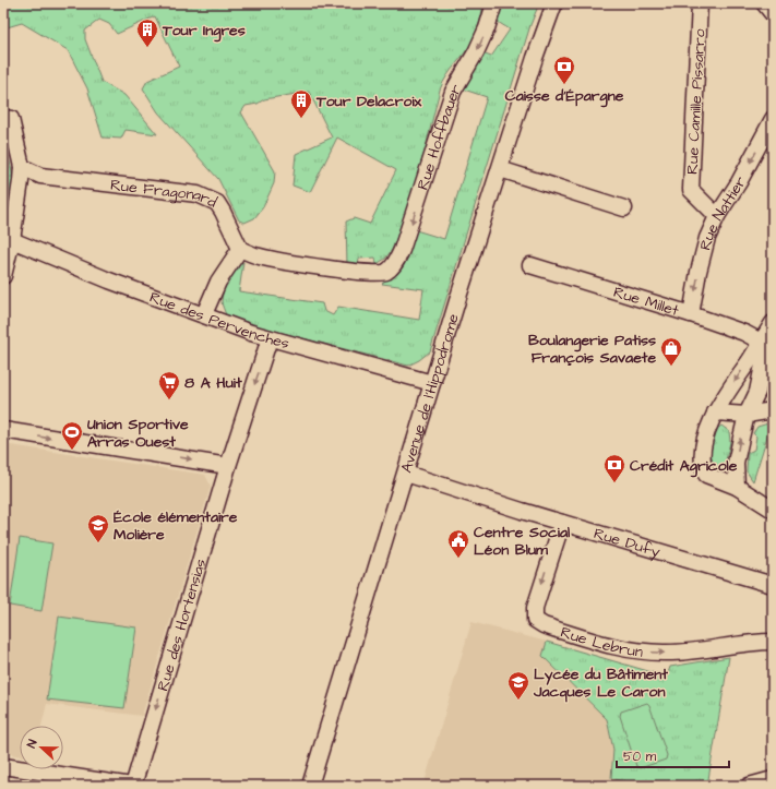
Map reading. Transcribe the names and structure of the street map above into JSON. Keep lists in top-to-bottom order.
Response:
{
  "streets": {
    "street": [
      "Rue Camille Pissarro",
      "Rue Hoffbauer",
      "Rue Fragonard",
      "Rue Nattier",
      "Rue Millet",
      "Rue des Pervenches",
      "Avenue de l'Hippodrome",
      "Rue Dufy",
      "Rue des Hortensias",
      "Rue Lebrun"
    ]
  },
  "crossings": [
    ["Rue Camille Pissarro", "Rue Nattier"],
    ["Rue Hoffbauer", "Rue Fragonard"],
    ["Rue Nattier", "Rue Millet"],
    ["Rue des Pervenches", "Avenue de l'Hippodrome"],
    ["Rue des Pervenches", "Rue des Hortensias"],
    ["Avenue de l'Hippodrome", "Rue Dufy"],
    ["Rue Dufy", "Rue Lebrun"]
  ],
  "one_way": ["Rue Hoffbauer", "Rue Nattier", "Rue des Hortensias"],
  "places": {
    "building": ["Tour Ingres", "Tour Delacroix"],
    "bank": ["Caisse d'Épargne", "Crédit Agricole"],
    "shop": ["Boulangerie Patiss François Savaete"],
    "supermarket": ["8 A Huit"],
    "sports": ["Union Sportive Arras Ouest"],
    "school or university": ["École élémentaire Molière", "Lycée du Bâtiment Jacques Le Caron"],
    "public building": ["Centre Social Léon Blum"]
  },
  "scale_bar": "50 m",
  "north": "left"
}
